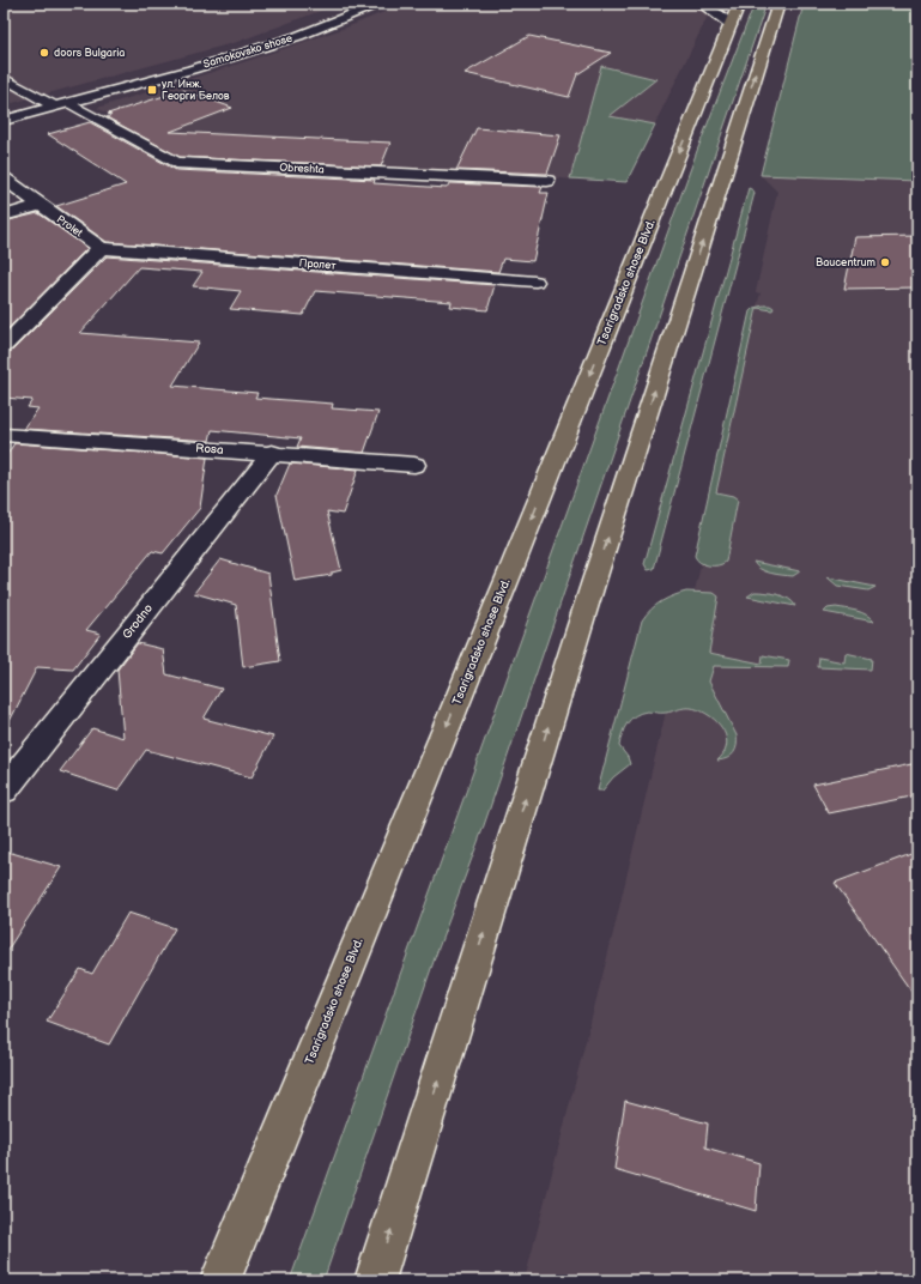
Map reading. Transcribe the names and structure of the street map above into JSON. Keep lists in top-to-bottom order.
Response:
{
  "streets": {
    "highway": ["Tsarigradsko shose Blvd."],
    "street": [
      "Samokovsko shose",
      "Obreshta",
      "Prolet",
      "Пролет",
      "Rosa",
      "Grodno"
    ]
  },
  "crossings": [
    ["Samokovsko shose", "Obreshta"],
    ["Prolet", "Пролет"],
    ["Rosa", "Grodno"]
  ],
  "places": {
    "other": ["doors Bulgaria", "Baucentrum"],
    "transit": ["ул. Инж. Георги Белов"]
  }
}
